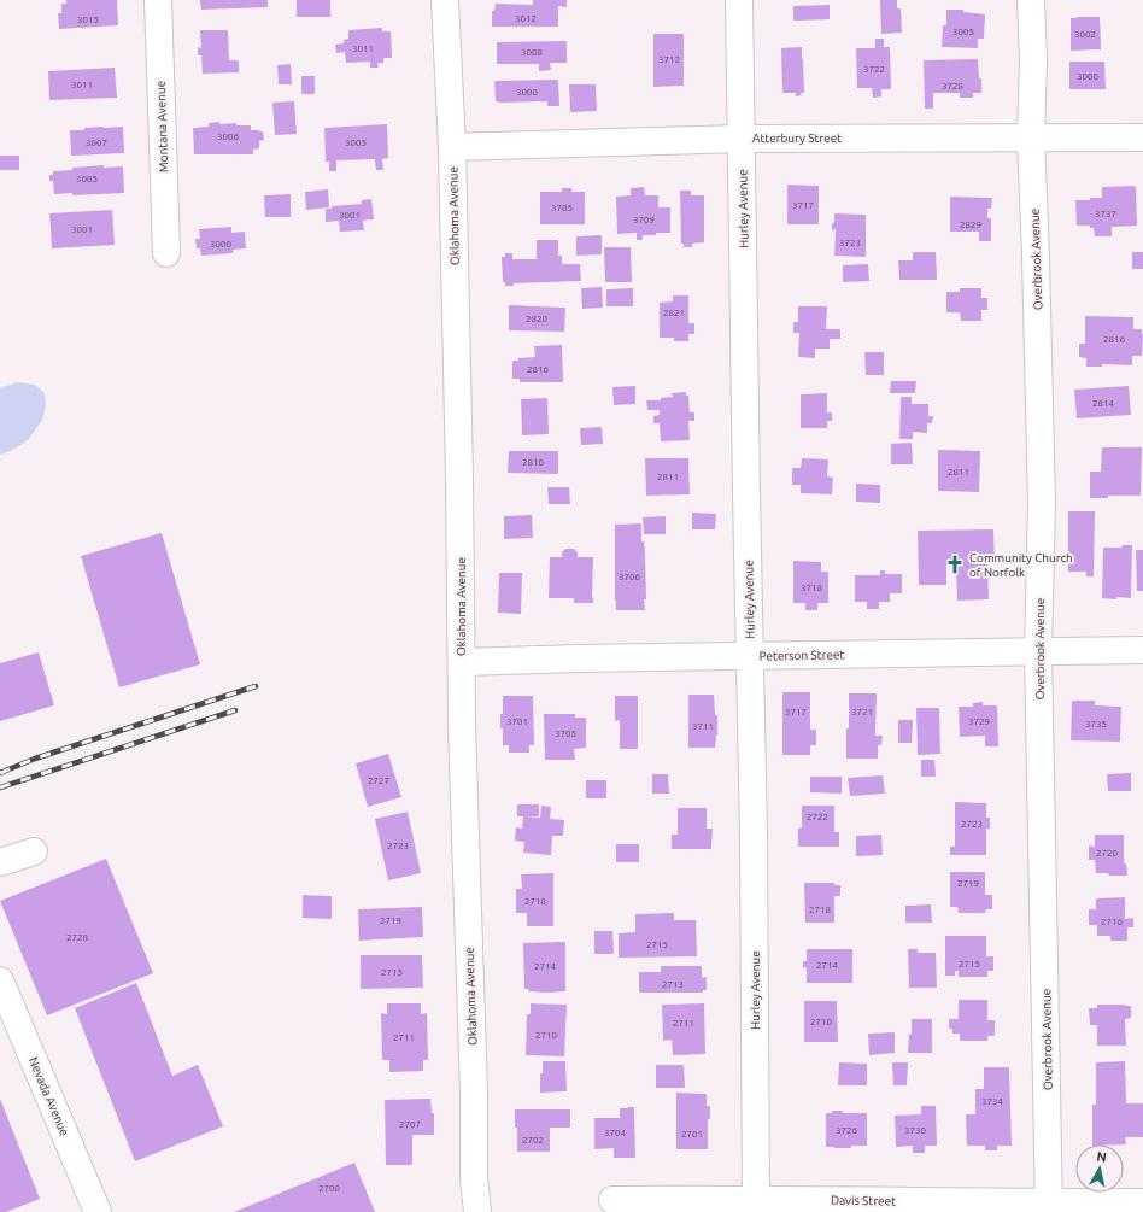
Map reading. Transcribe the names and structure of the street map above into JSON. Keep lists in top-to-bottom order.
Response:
{
  "streets": {
    "street": [
      "Montana Avenue",
      "Atterbury Street",
      "Hurley Avenue",
      "Oklahoma Avenue",
      "Overbrook Avenue",
      "Peterson Street",
      "Nevada Avenue",
      "Davis Street"
    ]
  },
  "crossings": [
    ["Atterbury Street", "Hurley Avenue"],
    ["Atterbury Street", "Oklahoma Avenue"],
    ["Atterbury Street", "Overbrook Avenue"],
    ["Hurley Avenue", "Peterson Street"],
    ["Hurley Avenue", "Davis Street"],
    ["Oklahoma Avenue", "Peterson Street"],
    ["Overbrook Avenue", "Peterson Street"],
    ["Overbrook Avenue", "Davis Street"]
  ],
  "places": {
    "church": ["Community Church of Norfolk"]
  },
  "house_numbers": [
    "3012",
    "3015",
    "3005",
    "3002",
    "3011",
    "3008",
    "3712",
    "3722",
    "3000",
    "3011",
    "3728",
    "3000",
    "3006",
    "3007",
    "3005",
    "3005",
    "3717",
    "3705",
    "3737",
    "3001",
    "3709",
    "2829",
    "3001",
    "3723",
    "3000",
    "2821",
    "2820",
    "2816",
    "2816",
    "2814",
    "2810",
    "2811",
    "2811",
    "3706",
    "3718",
    "3717",
    "3721",
    "3701",
    "3729",
    "3735",
    "3711",
    "3705",
    "2727",
    "2722",
    "2723",
    "2723",
    "2720",
    "2719",
    "2718",
    "2718",
    "2719",
    "2716",
    "2728",
    "2715",
    "2715",
    "2714",
    "2714",
    "2715",
    "2713",
    "2710",
    "2711",
    "2710",
    "2711",
    "3734",
    "2707",
    "3726",
    "3730",
    "3704",
    "2701",
    "2702",
    "2700"
  ],
  "north": "top"
}
